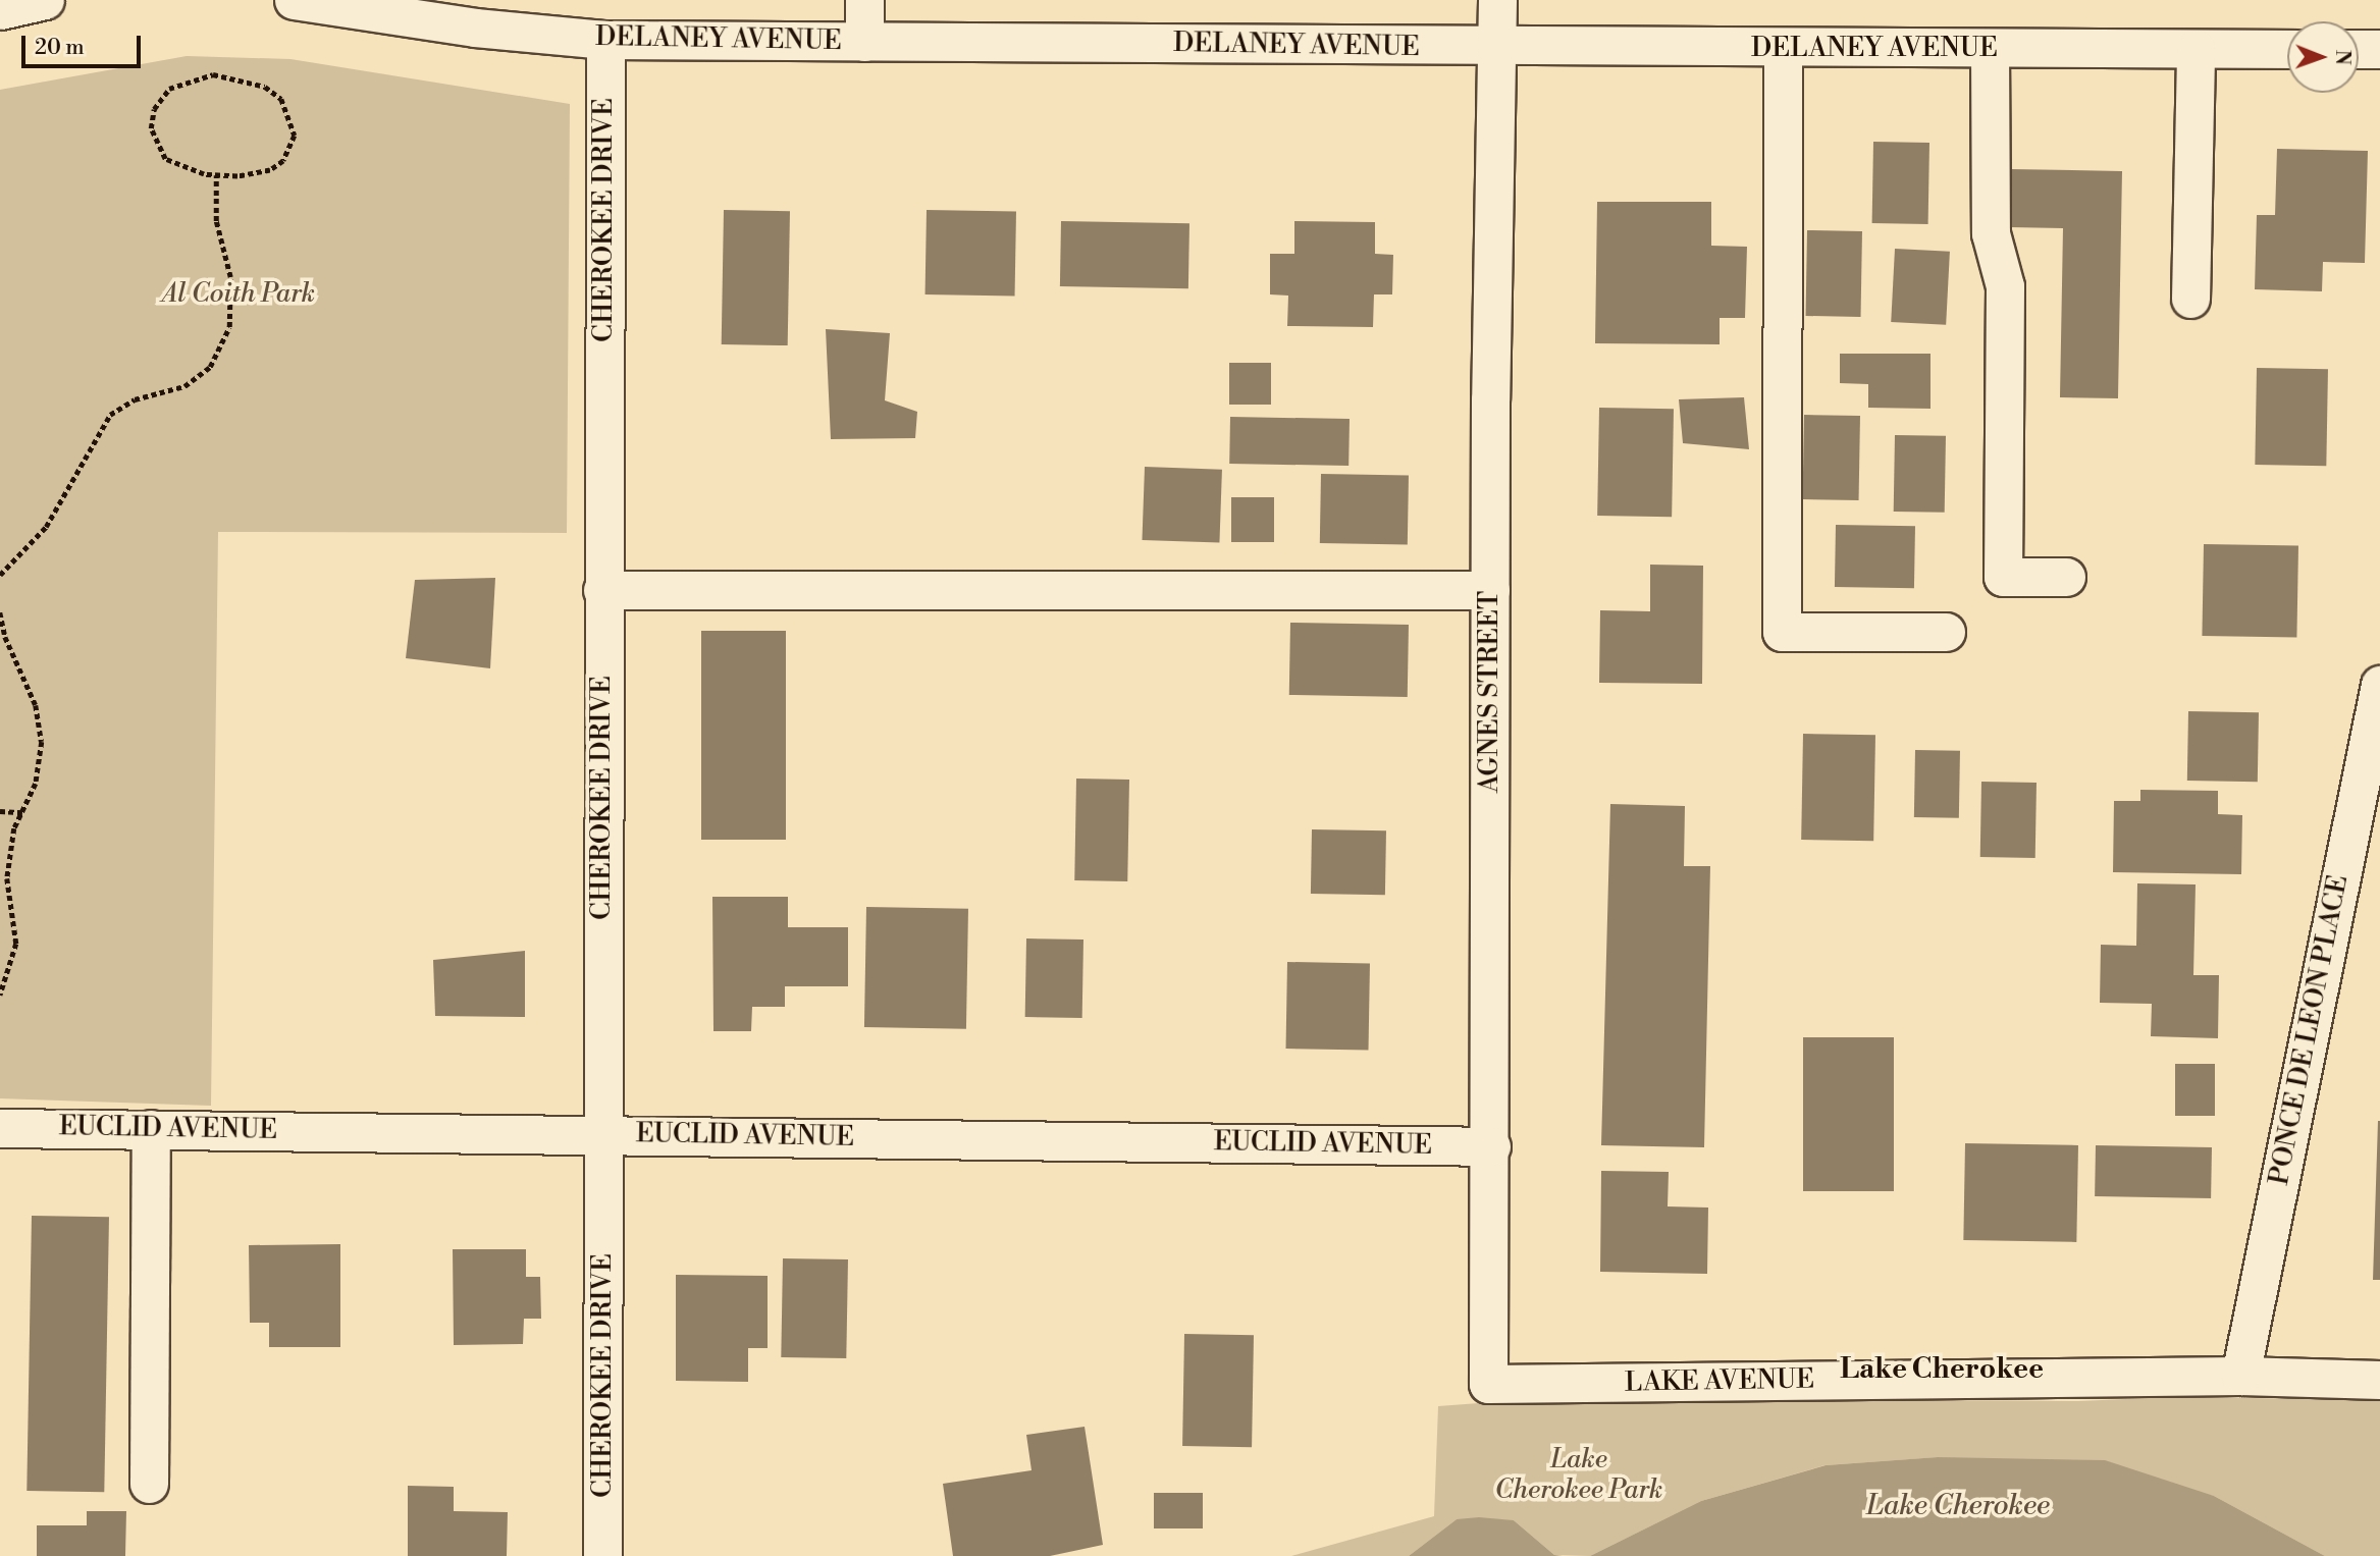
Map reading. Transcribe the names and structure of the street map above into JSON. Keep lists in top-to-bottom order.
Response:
{
  "streets": {
    "street": [
      "DELANEY AVENUE",
      "CHEROKEE DRIVE",
      "AGNES STREET",
      "PONCE DE LEON PLACE",
      "EUCLID AVENUE",
      "LAKE AVENUE"
    ]
  },
  "crossings": [
    ["DELANEY AVENUE", "CHEROKEE DRIVE"],
    ["DELANEY AVENUE", "AGNES STREET"],
    ["CHEROKEE DRIVE", "EUCLID AVENUE"],
    ["AGNES STREET", "EUCLID AVENUE"],
    ["AGNES STREET", "LAKE AVENUE"],
    ["PONCE DE LEON PLACE", "LAKE AVENUE"]
  ],
  "districts": ["Lake Cherokee"],
  "water": ["Lake Cherokee"],
  "parks": ["Al Coith Park", "Lake Cherokee Park"],
  "scale_bar": "20 m",
  "north": "right"
}
